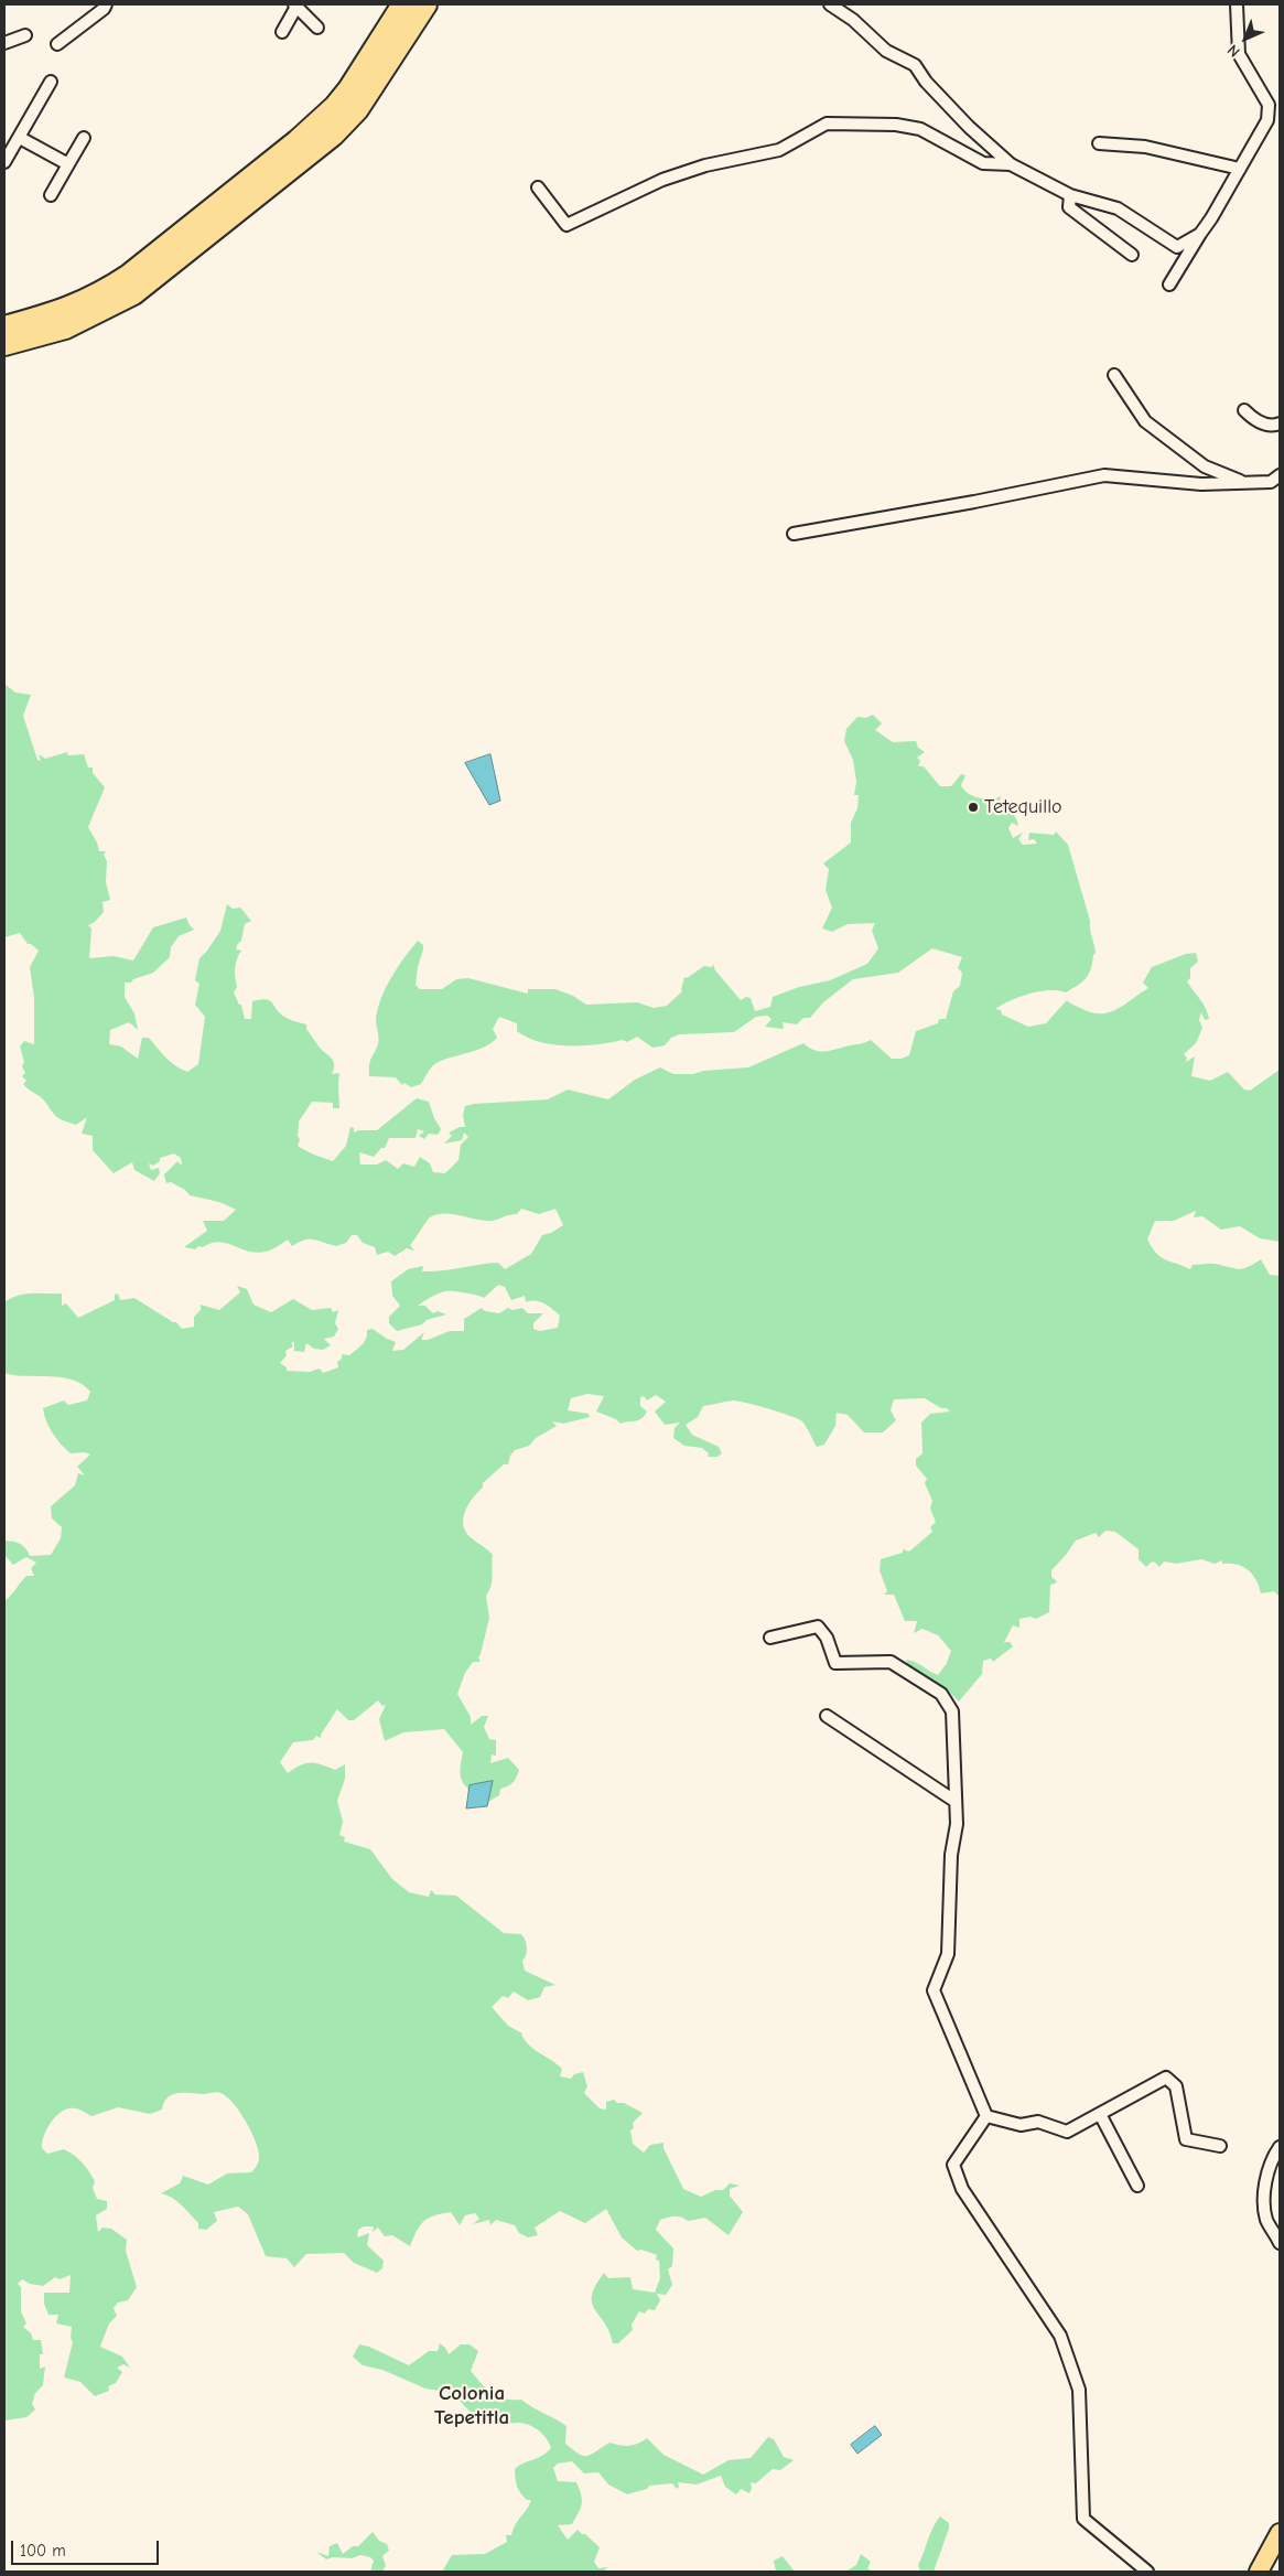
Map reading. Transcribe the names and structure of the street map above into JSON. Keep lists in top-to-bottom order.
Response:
{
  "districts": ["Colonia Tepetitla"],
  "places": ["Tetequillo"],
  "scale_bar": "100 m",
  "north": "bottom left"
}
